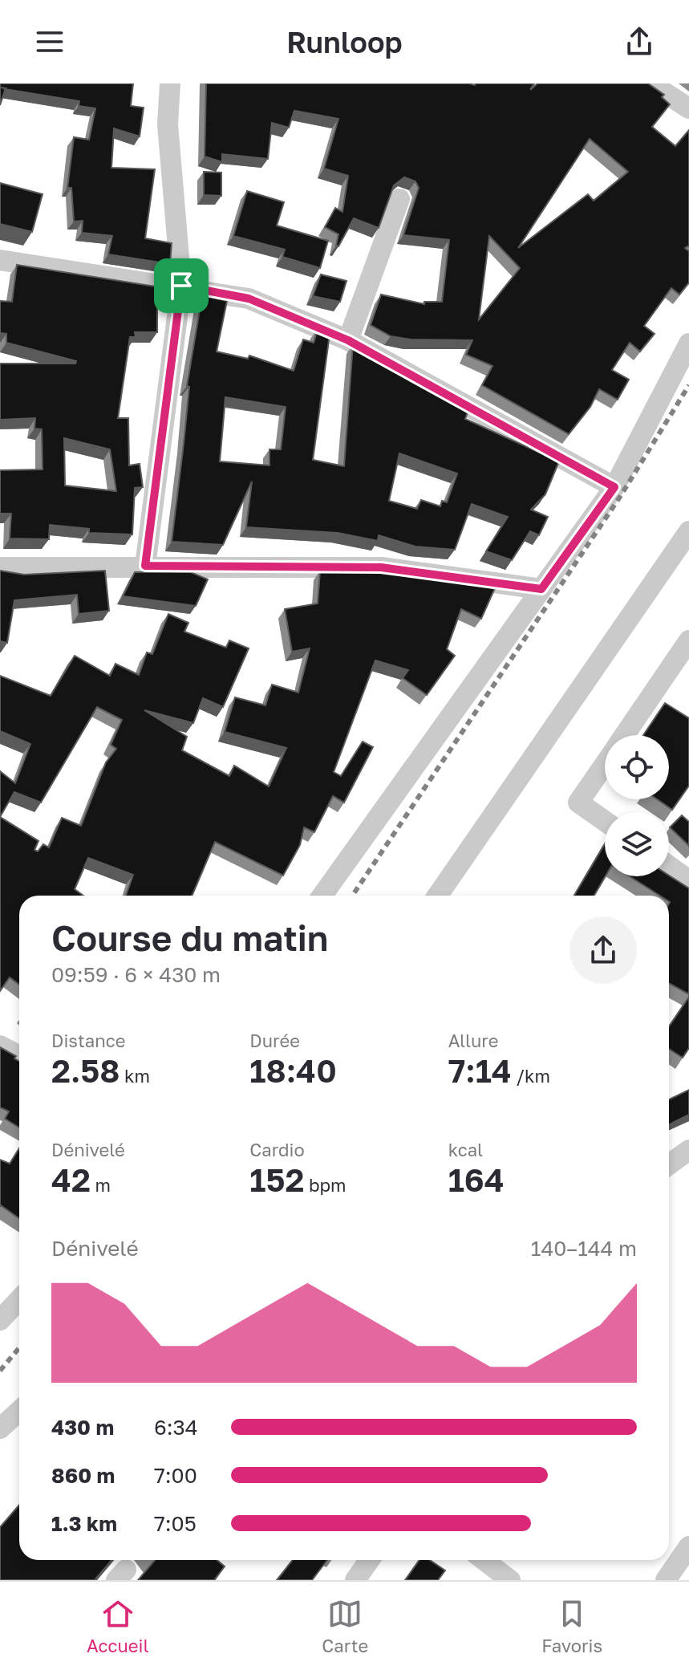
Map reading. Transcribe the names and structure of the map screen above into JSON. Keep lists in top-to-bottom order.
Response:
{
  "page": {
    "header": "Runloop",
    "heading": ["Course du matin", "09:59 · 6 × 430 m"],
    "stats": [
      ["Distance", "2.58 km"],
      ["Durée", "18:40"],
      ["Allure", "7:14 /km"],
      ["Dénivelé", "42 m"],
      ["Cardio", "152 bpm"],
      ["kcal", "164"]
    ],
    "chart": ["Dénivelé", "140–144 m"],
    "list": [
      {
        "name": "430 m",
        "note": "6:34"
      },
      {
        "name": "860 m",
        "note": "7:00"
      },
      {
        "name": "1.3 km",
        "note": "7:05"
      }
    ],
    "tabs": ["Accueil", "Carte", "Favoris"]
  }
}
